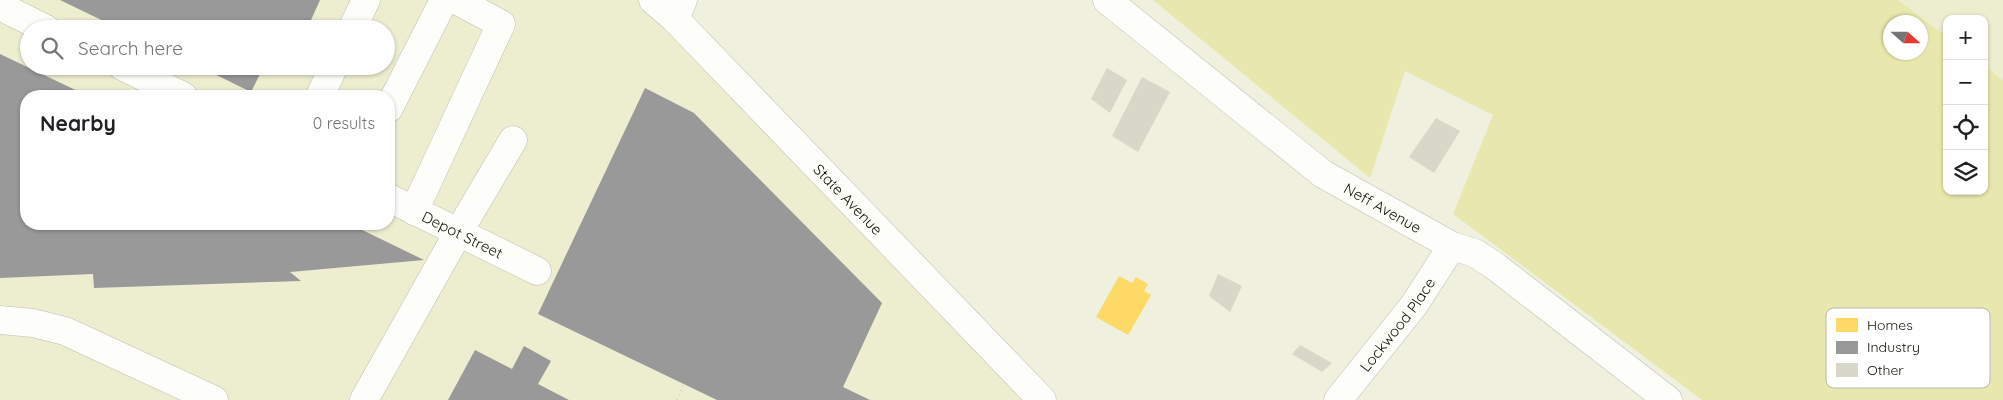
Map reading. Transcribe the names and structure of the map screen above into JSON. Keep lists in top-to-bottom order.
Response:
{
  "streets": {
    "street": [
      "State Avenue",
      "Neff Avenue",
      "Depot Street",
      "Lockwood Place"
    ]
  },
  "crossings": [
    ["Neff Avenue", "Lockwood Place"]
  ],
  "legend": ["Homes", "Industry", "Other"],
  "north": "right",
  "page": {
    "map_buttons": ["+", "−"],
    "search": "Search here",
    "heading": ["Nearby", "0 results"]
  }
}
